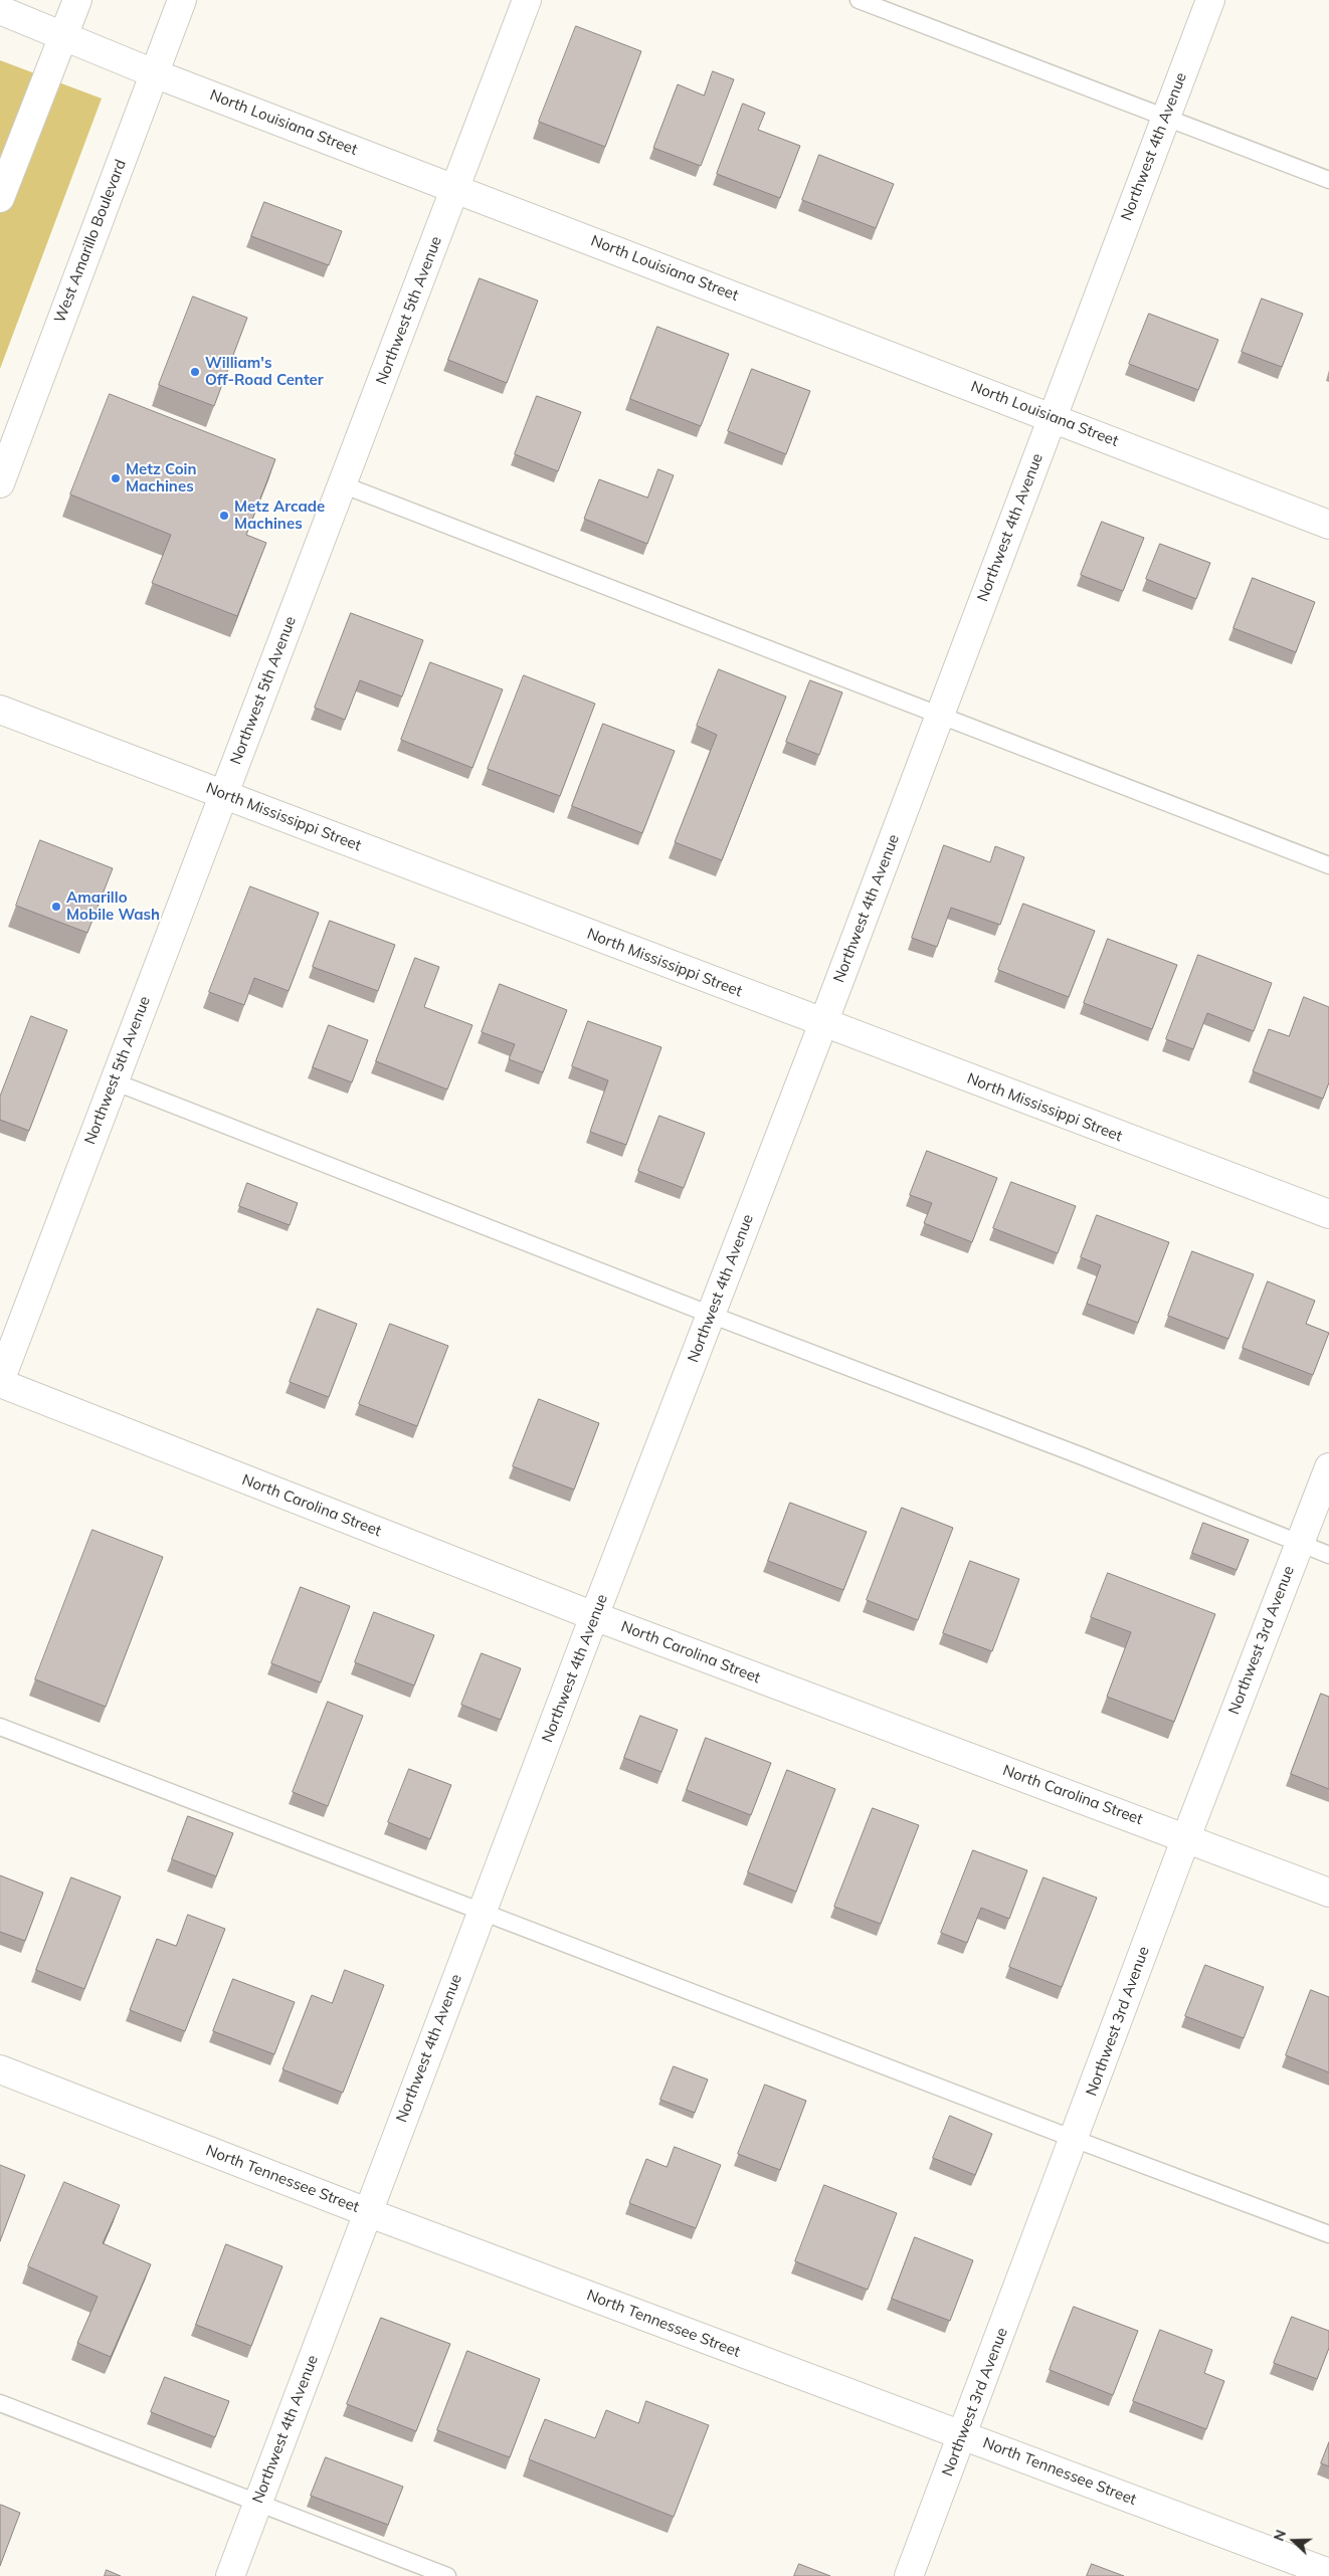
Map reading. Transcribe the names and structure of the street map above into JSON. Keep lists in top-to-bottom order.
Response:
{
  "streets": {
    "main road": [
      "North Louisiana Street",
      "Northwest 4th Avenue",
      "West Amarillo Boulevard",
      "Northwest 5th Avenue",
      "North Mississippi Street",
      "North Carolina Street",
      "Northwest 3rd Avenue",
      "North Tennessee Street"
    ]
  },
  "crossings": [
    ["North Louisiana Street", "Northwest 4th Avenue"],
    ["North Louisiana Street", "West Amarillo Boulevard"],
    ["North Louisiana Street", "Northwest 5th Avenue"],
    ["Northwest 4th Avenue", "North Mississippi Street"],
    ["Northwest 4th Avenue", "North Carolina Street"],
    ["Northwest 4th Avenue", "North Tennessee Street"],
    ["Northwest 5th Avenue", "North Mississippi Street"],
    ["Northwest 5th Avenue", "North Carolina Street"],
    ["North Carolina Street", "Northwest 3rd Avenue"],
    ["Northwest 3rd Avenue", "North Tennessee Street"]
  ],
  "places": [
    "William's Off-Road Center",
    "Metz Coin Machines",
    "Metz Arcade Machines",
    "Amarillo Mobile Wash"
  ],
  "north": "left"
}
